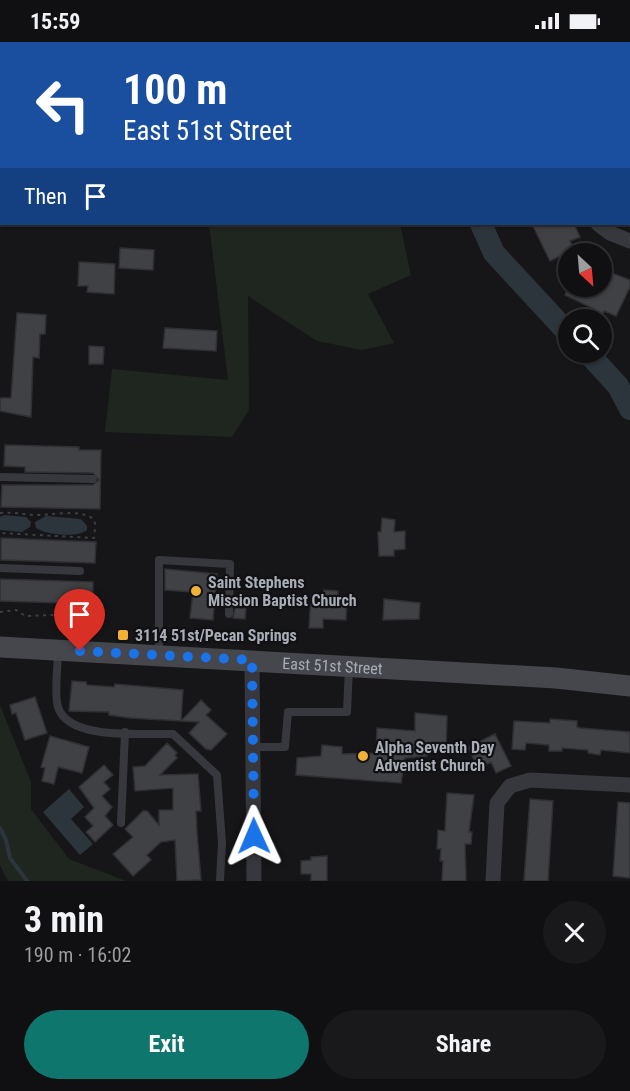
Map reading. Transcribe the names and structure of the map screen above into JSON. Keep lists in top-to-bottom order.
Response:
{
  "streets": {
    "main road": ["East 51st Street"]
  },
  "places": {
    "other": ["Saint Stephens Mission Baptist Church", "Alpha Seventh Day Adventist Church"],
    "transit": ["3114 51st/Pecan Springs"]
  },
  "north": "bottom right",
  "page": {
    "status": "15:59",
    "turn": ["100 m", "East 51st Street"],
    "then": "Then",
    "heading": ["3 min", "190 m · 16:02"],
    "buttons": ["Exit", "Share"]
  }
}
